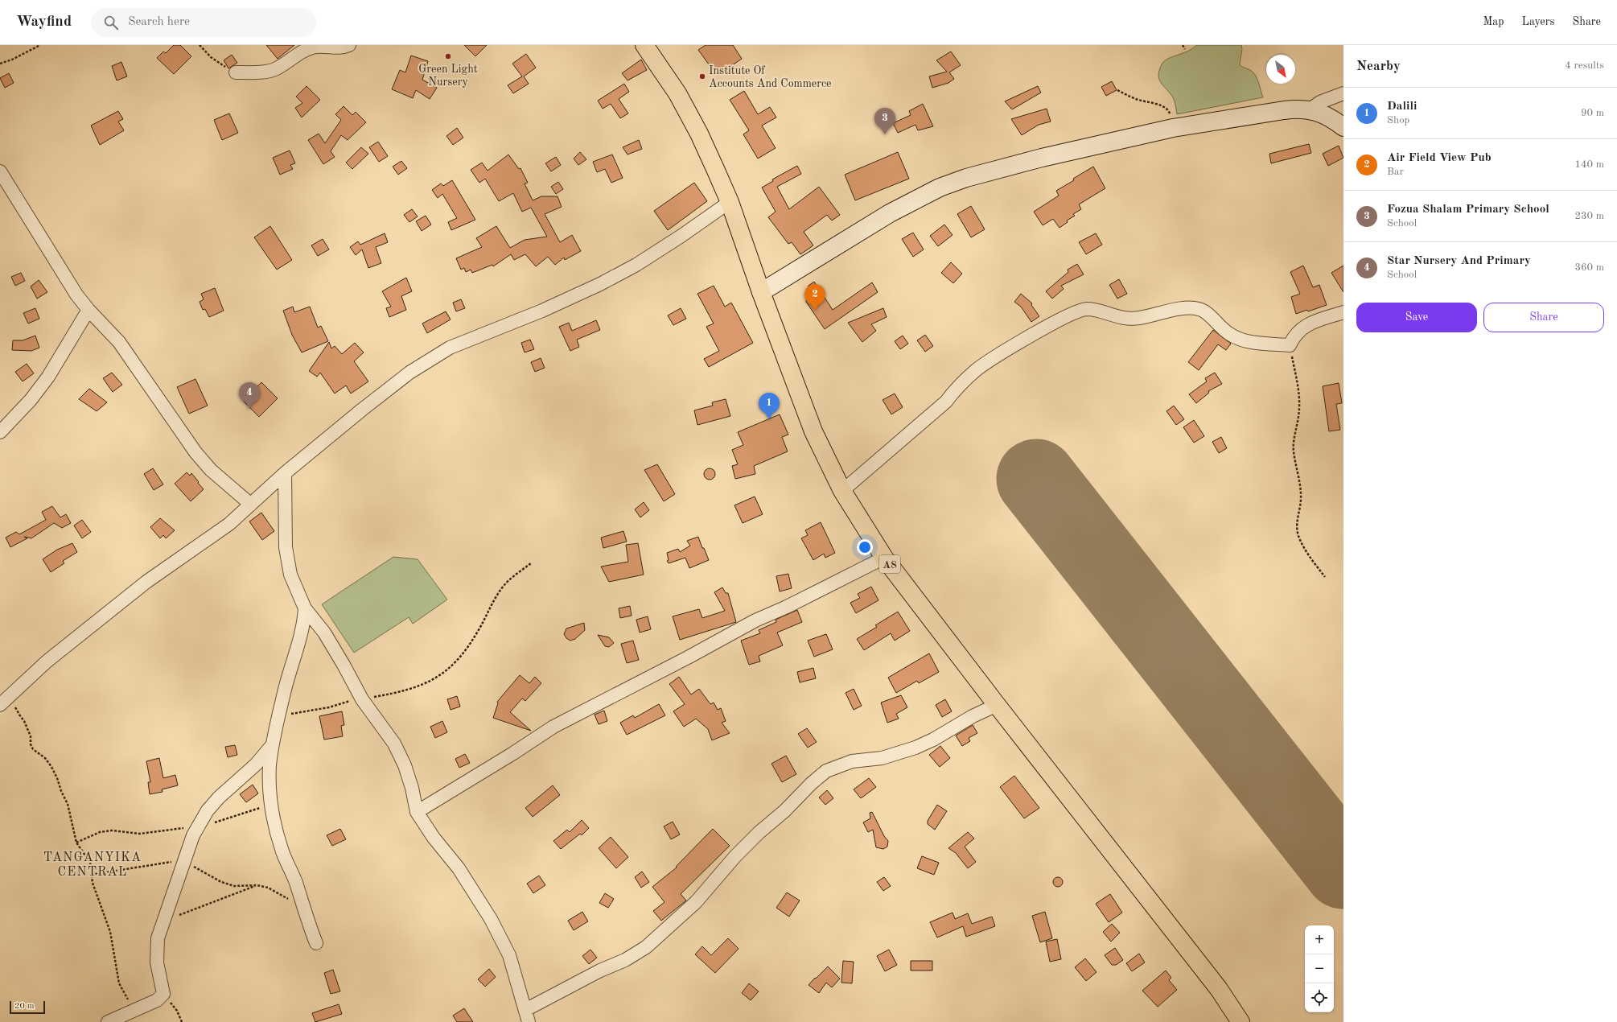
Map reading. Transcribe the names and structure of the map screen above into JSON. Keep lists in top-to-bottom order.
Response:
{
  "streets": {
    "main road": ["A8"]
  },
  "districts": ["TANGANYIKA CENTRAL"],
  "places": ["Green Light Nursery", "Institute Of Accounts And Commerce"],
  "scale_bar": "20 m",
  "north": "bottom right",
  "page": {
    "header": "Wayfind",
    "search": "Search here",
    "nav": ["Map", "Layers", "Share"],
    "heading": ["Nearby", "4 results"],
    "list": [
      {
        "mark": "1",
        "name": "Dalili",
        "note": "Shop",
        "value": "90 m"
      },
      {
        "mark": "2",
        "name": "Air Field View Pub",
        "note": "Bar",
        "value": "140 m"
      },
      {
        "mark": "3",
        "name": "Fozua Shalam Primary School",
        "note": "School",
        "value": "230 m"
      },
      {
        "mark": "4",
        "name": "Star Nursery And Primary",
        "note": "School",
        "value": "360 m"
      }
    ],
    "pins": [
      "3",
      "2",
      "4",
      "1"
    ],
    "buttons": ["Save", "Share"],
    "map_buttons": ["+", "−"],
    "scale": "20 m"
  }
}
